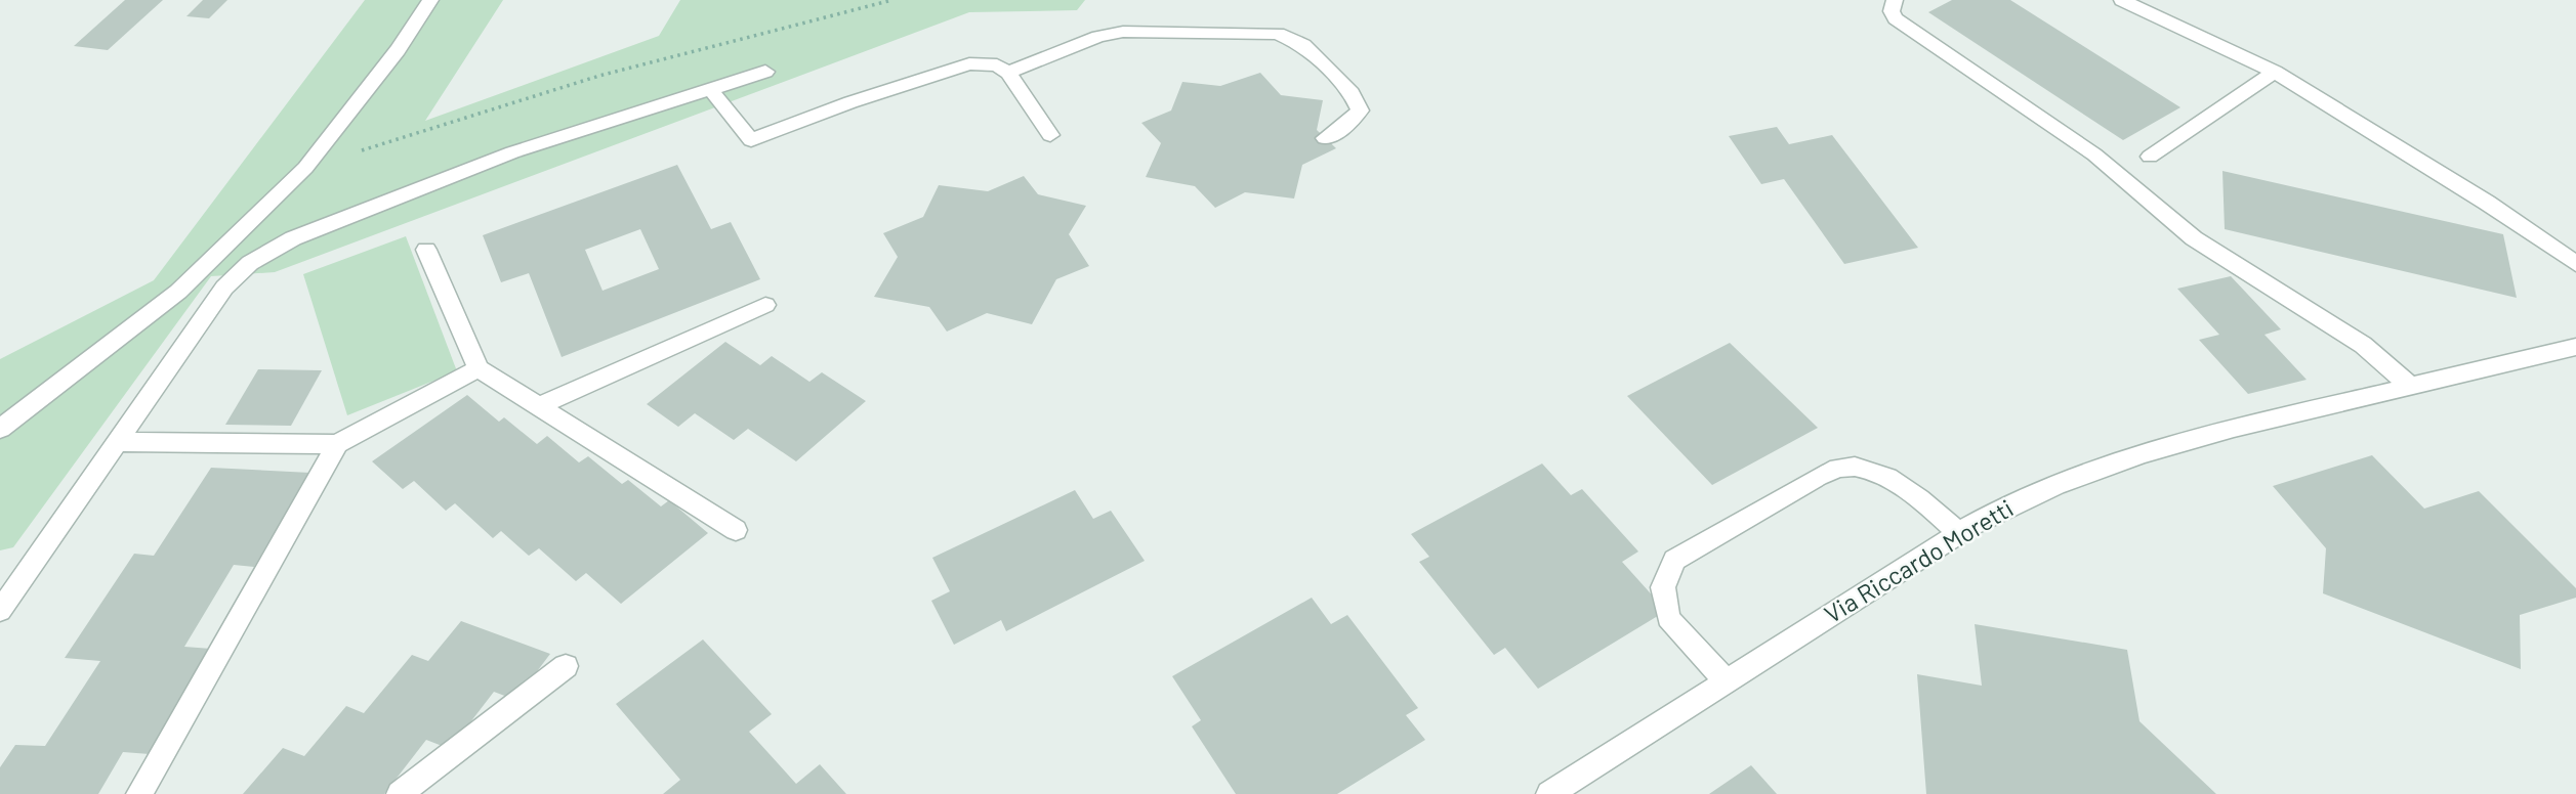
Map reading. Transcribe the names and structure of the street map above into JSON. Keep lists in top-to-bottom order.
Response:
{
  "streets": {
    "street": ["Via Riccardo Moretti"]
  }
}
